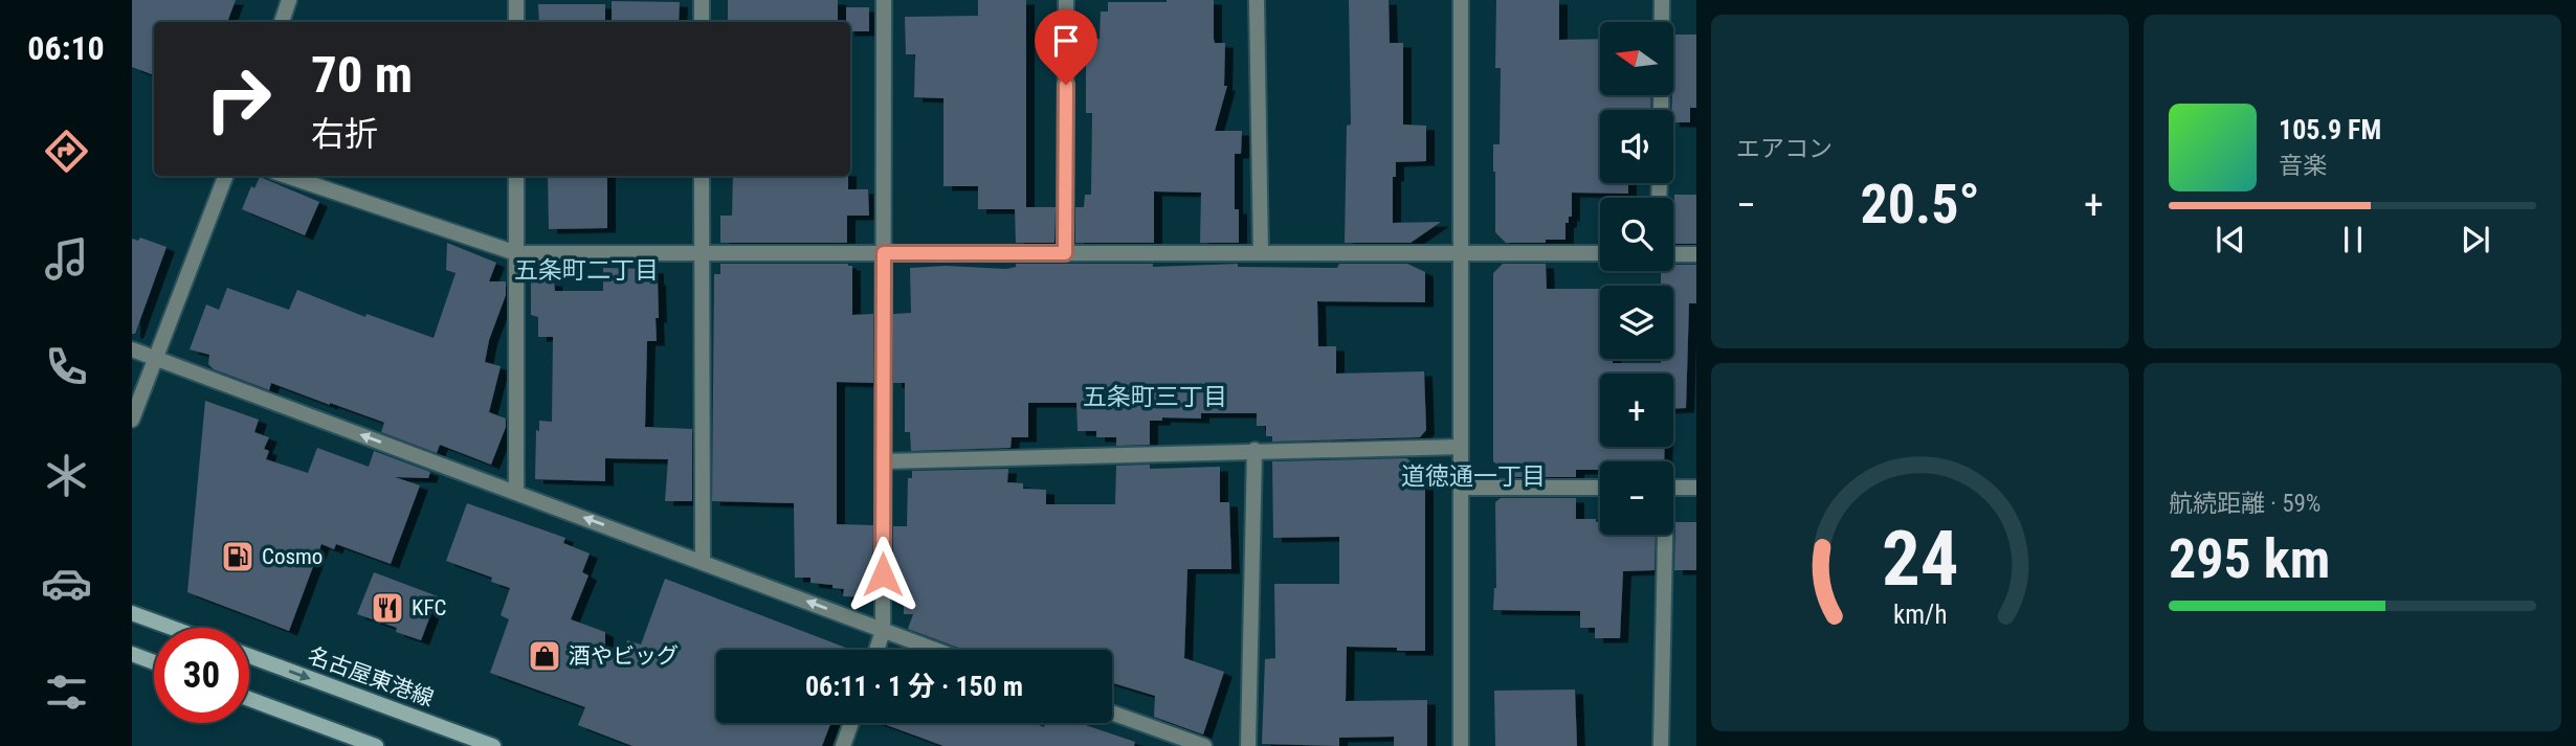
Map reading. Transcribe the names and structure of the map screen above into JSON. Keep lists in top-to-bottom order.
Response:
{
  "streets": {
    "main road": ["名古屋東港線"]
  },
  "districts": ["五条町二丁目", "五条町三丁目", "道徳通一丁目"],
  "places": {
    "fuel station": ["Cosmo"],
    "restaurant": ["KFC"],
    "shop": ["酒やビッグ"]
  },
  "north": "left",
  "page": {
    "tabs": "06:10",
    "tile": [
      "エアコン",
      ["航続距離 · 59%", "295 km"]
    ],
    "map_buttons": ["+", "−"],
    "turn": ["70 m", "右折"],
    "song": ["105.9 FM", "音楽"],
    "heat": ["−", "20.5°", "+"],
    "limit": "30",
    "trip": "06:11 · 1 分 · 150 m",
    "gauge": ["24", "km/h"]
  }
}
